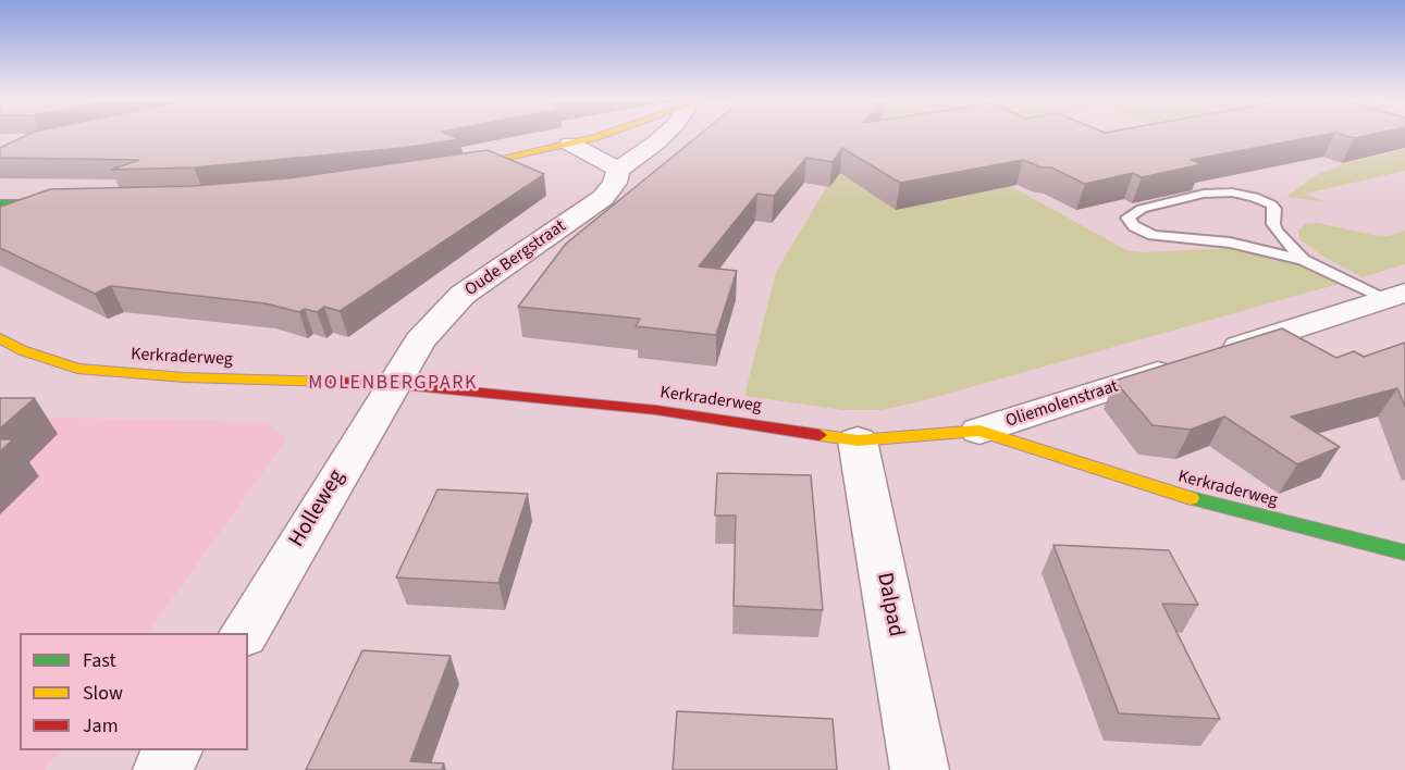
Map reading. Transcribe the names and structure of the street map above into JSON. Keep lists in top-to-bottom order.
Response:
{
  "streets": {
    "street": [
      "Oude Bergstraat",
      "Kerkraderweg",
      "Oliemolenstraat",
      "Holleweg",
      "Dalpad"
    ]
  },
  "crossings": [
    ["Oude Bergstraat", "Kerkraderweg"],
    ["Oude Bergstraat", "Holleweg"],
    ["Kerkraderweg", "Oliemolenstraat"],
    ["Kerkraderweg", "Holleweg"],
    ["Kerkraderweg", "Dalpad"]
  ],
  "districts": ["MOLENBERGPARK"],
  "legend": ["Fast", "Slow", "Jam"]
}
